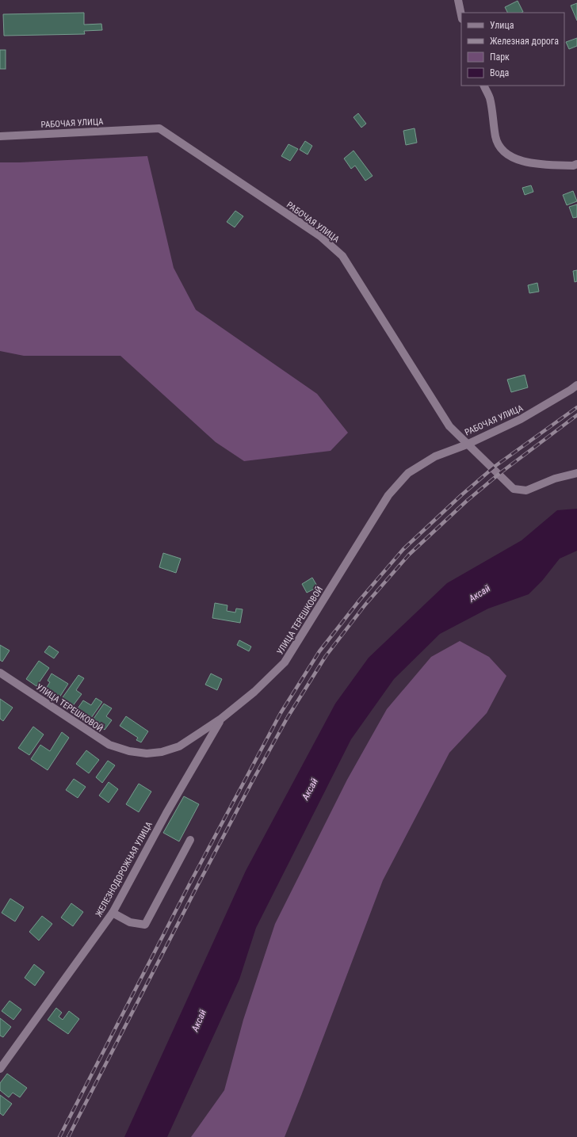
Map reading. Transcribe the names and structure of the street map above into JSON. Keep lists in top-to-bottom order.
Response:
{
  "streets": {
    "street": ["РАБОЧАЯ УЛИЦА", "УЛИЦА ТЕРЕШКОВОЙ", "ЖЕЛЕЗНОДОРОЖНАЯ УЛИЦА"]
  },
  "crossings": [
    ["РАБОЧАЯ УЛИЦА", "УЛИЦА ТЕРЕШКОВОЙ"],
    ["УЛИЦА ТЕРЕШКОВОЙ", "ЖЕЛЕЗНОДОРОЖНАЯ УЛИЦА"]
  ],
  "water": ["Аксай"],
  "legend": [
    "Улица",
    "Железная дорога",
    "Парк",
    "Вода"
  ]
}
